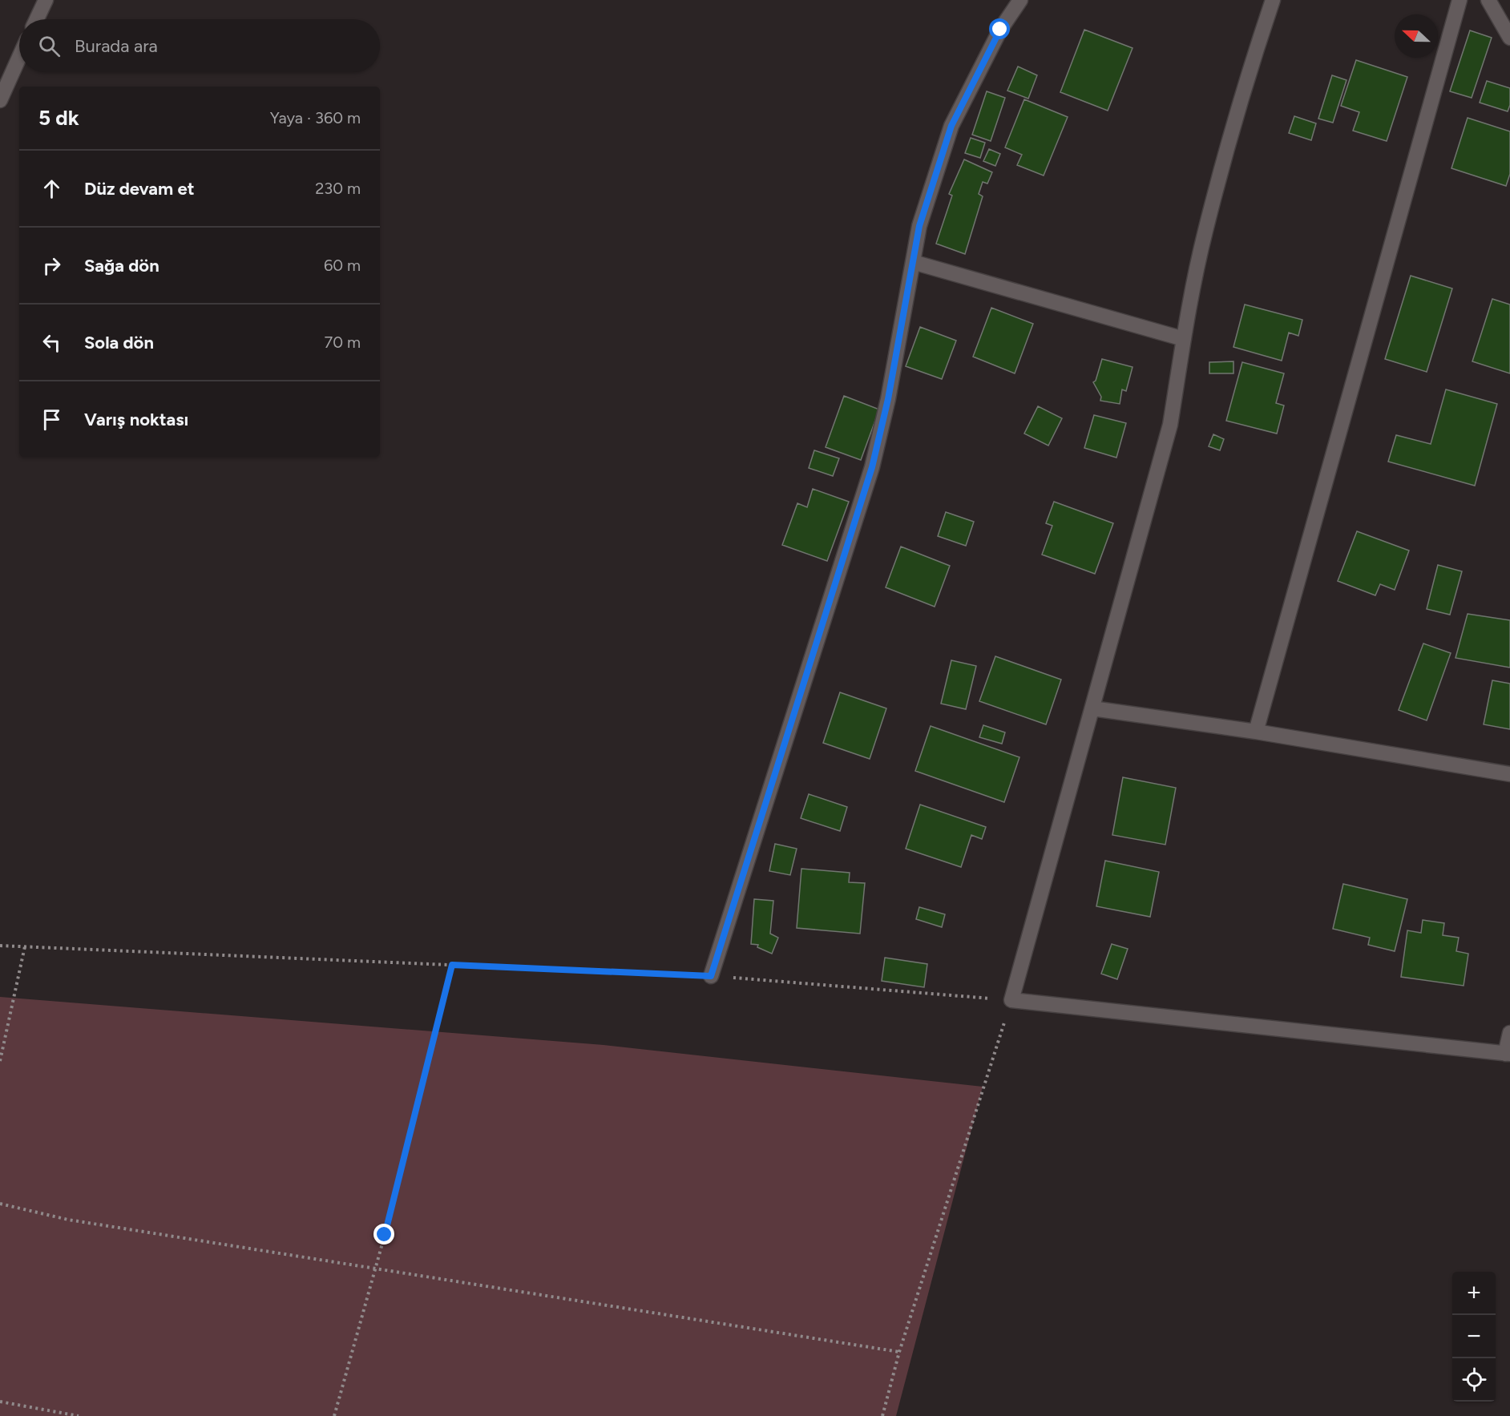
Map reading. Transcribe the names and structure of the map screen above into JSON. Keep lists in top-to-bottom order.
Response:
{
  "north": "left",
  "page": {
    "search": "Burada ara",
    "heading": ["5 dk", "Yaya · 360 m"],
    "list": [
      ["Düz devam et", "230 m"],
      ["Sağa dön", "60 m"],
      ["Sola dön", "70 m"],
      "Varış noktası"
    ],
    "map_buttons": ["+", "−"]
  }
}
